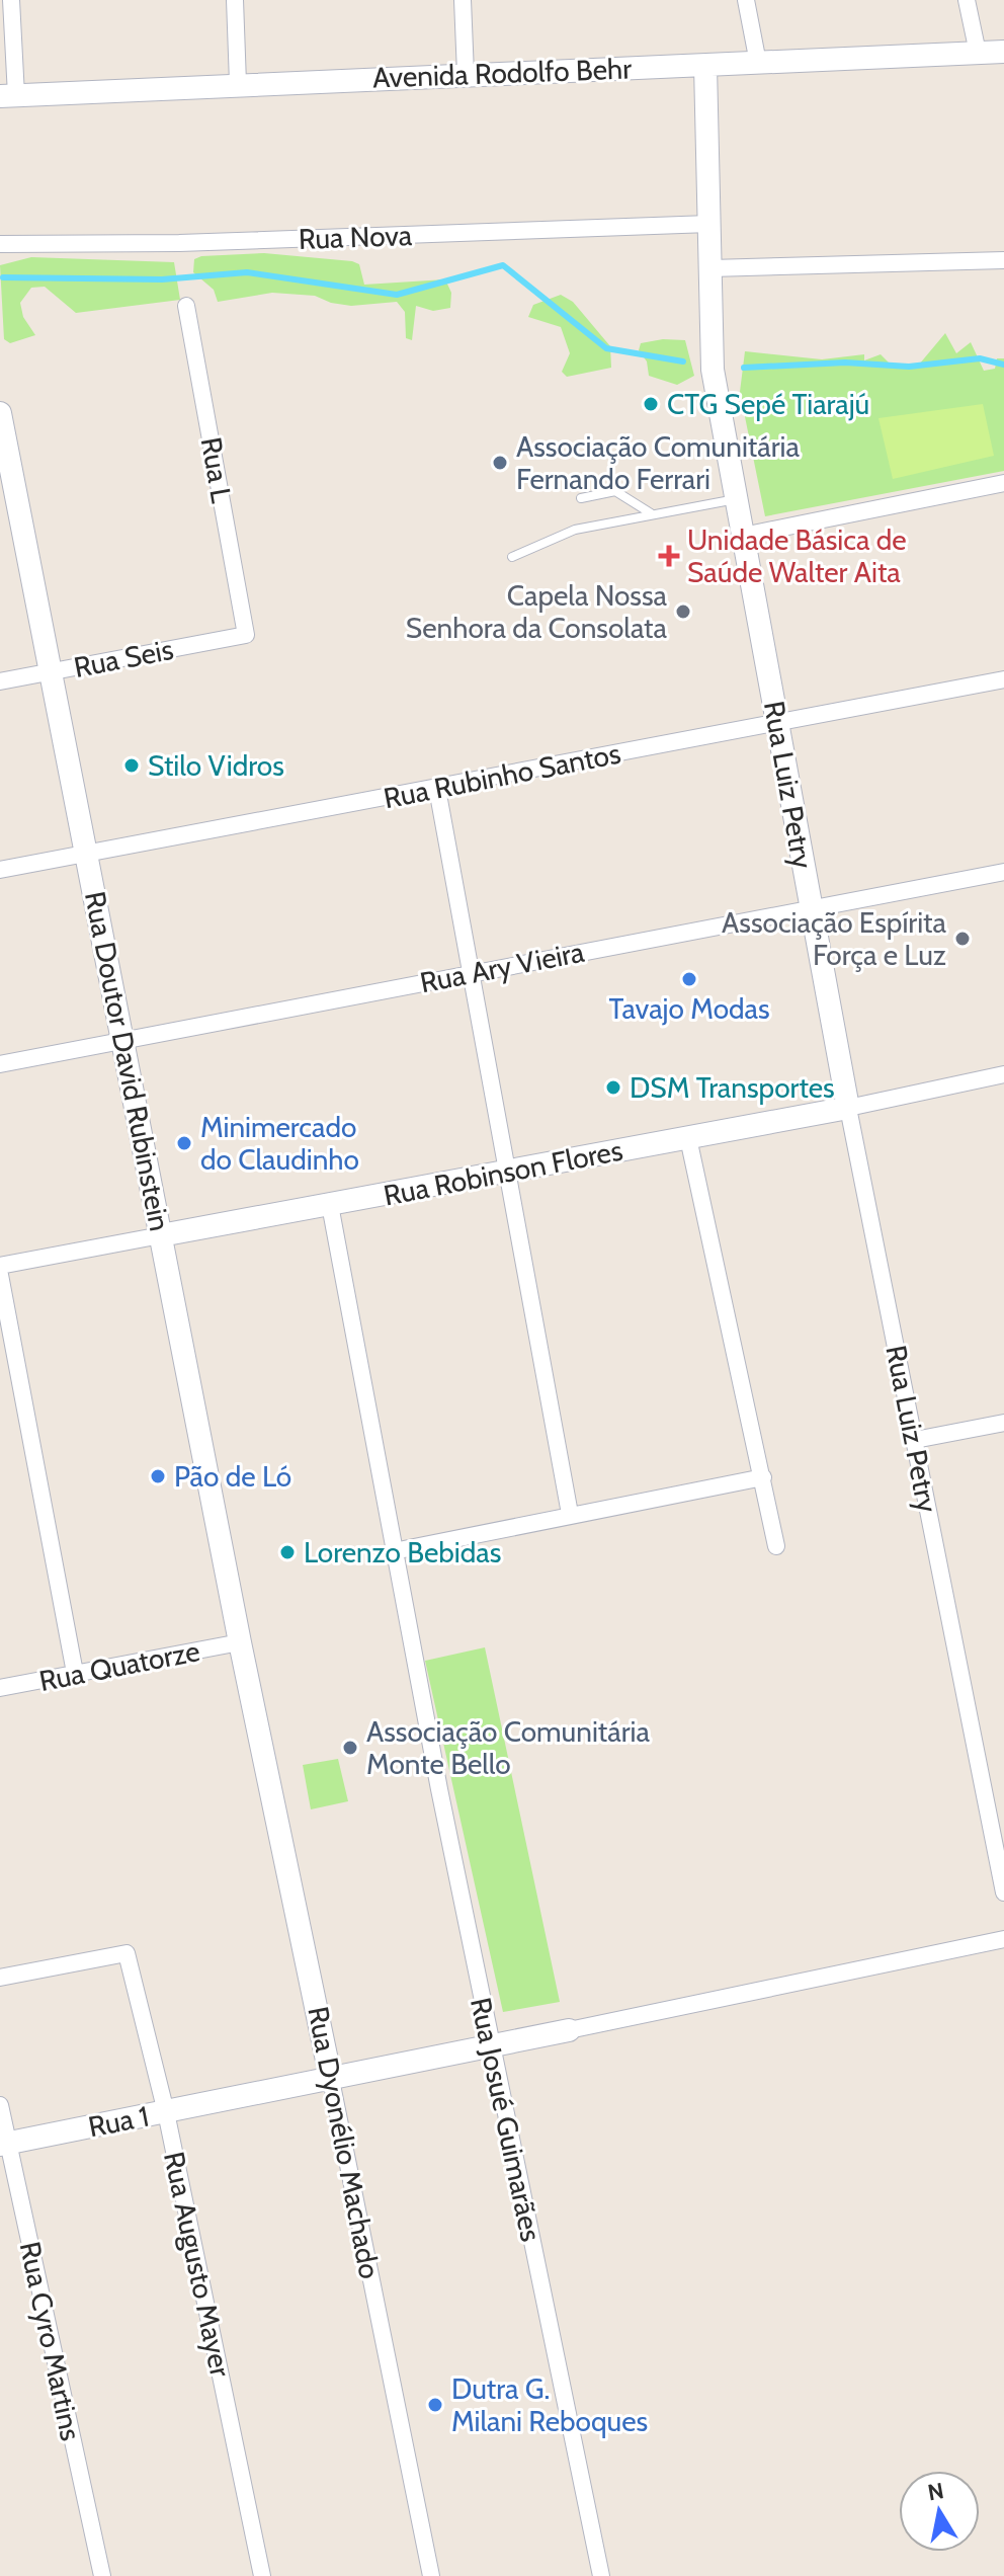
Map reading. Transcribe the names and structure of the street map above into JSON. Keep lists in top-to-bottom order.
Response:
{
  "streets": {
    "street": [
      "Avenida Rodolfo Behr",
      "Rua Nova",
      "Rua L",
      "Rua Seis",
      "Rua Rubinho Santos",
      "Rua Luiz Petry",
      "Rua Ary Vieira",
      "Rua Doutor David Rubinstein",
      "Rua Robinson Flores",
      "Rua Quatorze",
      "Rua Josué Guimarães",
      "Rua 1",
      "Rua Dyonélio Machado",
      "Rua Augusto Mayer",
      "Rua Cyro Martins"
    ]
  },
  "crossings": [
    ["Avenida Rodolfo Behr", "Rua Luiz Petry"],
    ["Rua Nova", "Rua Luiz Petry"],
    ["Rua L", "Rua Seis"],
    ["Rua Seis", "Rua Doutor David Rubinstein"],
    ["Rua Rubinho Santos", "Rua Luiz Petry"],
    ["Rua Rubinho Santos", "Rua Doutor David Rubinstein"],
    ["Rua Luiz Petry", "Rua Ary Vieira"],
    ["Rua Luiz Petry", "Rua Robinson Flores"],
    ["Rua Ary Vieira", "Rua Doutor David Rubinstein"],
    ["Rua Doutor David Rubinstein", "Rua Robinson Flores"],
    ["Rua Doutor David Rubinstein", "Rua Quatorze"],
    ["Rua Doutor David Rubinstein", "Rua Dyonélio Machado"],
    ["Rua Robinson Flores", "Rua Josué Guimarães"],
    ["Rua Josué Guimarães", "Rua 1"],
    ["Rua 1", "Rua Dyonélio Machado"],
    ["Rua 1", "Rua Augusto Mayer"],
    ["Rua 1", "Rua Cyro Martins"]
  ],
  "places": {
    "other": [
      "CTG Sepé Tiarajú",
      "Associação Comunitária Fernando Ferrari",
      "Capela Nossa Senhora da Consolata",
      "Stilo Vidros",
      "Associação Espírita Força e Luz",
      "Tavajo Modas",
      "DSM Transportes",
      "Minimercado do Claudinho",
      "Pão de Ló",
      "Lorenzo Bebidas",
      "Associação Comunitária Monte Bello",
      "Dutra G. Milani Reboques"
    ],
    "health": ["Unidade Básica de Saúde Walter Aita"]
  },
  "north": "top"
}
